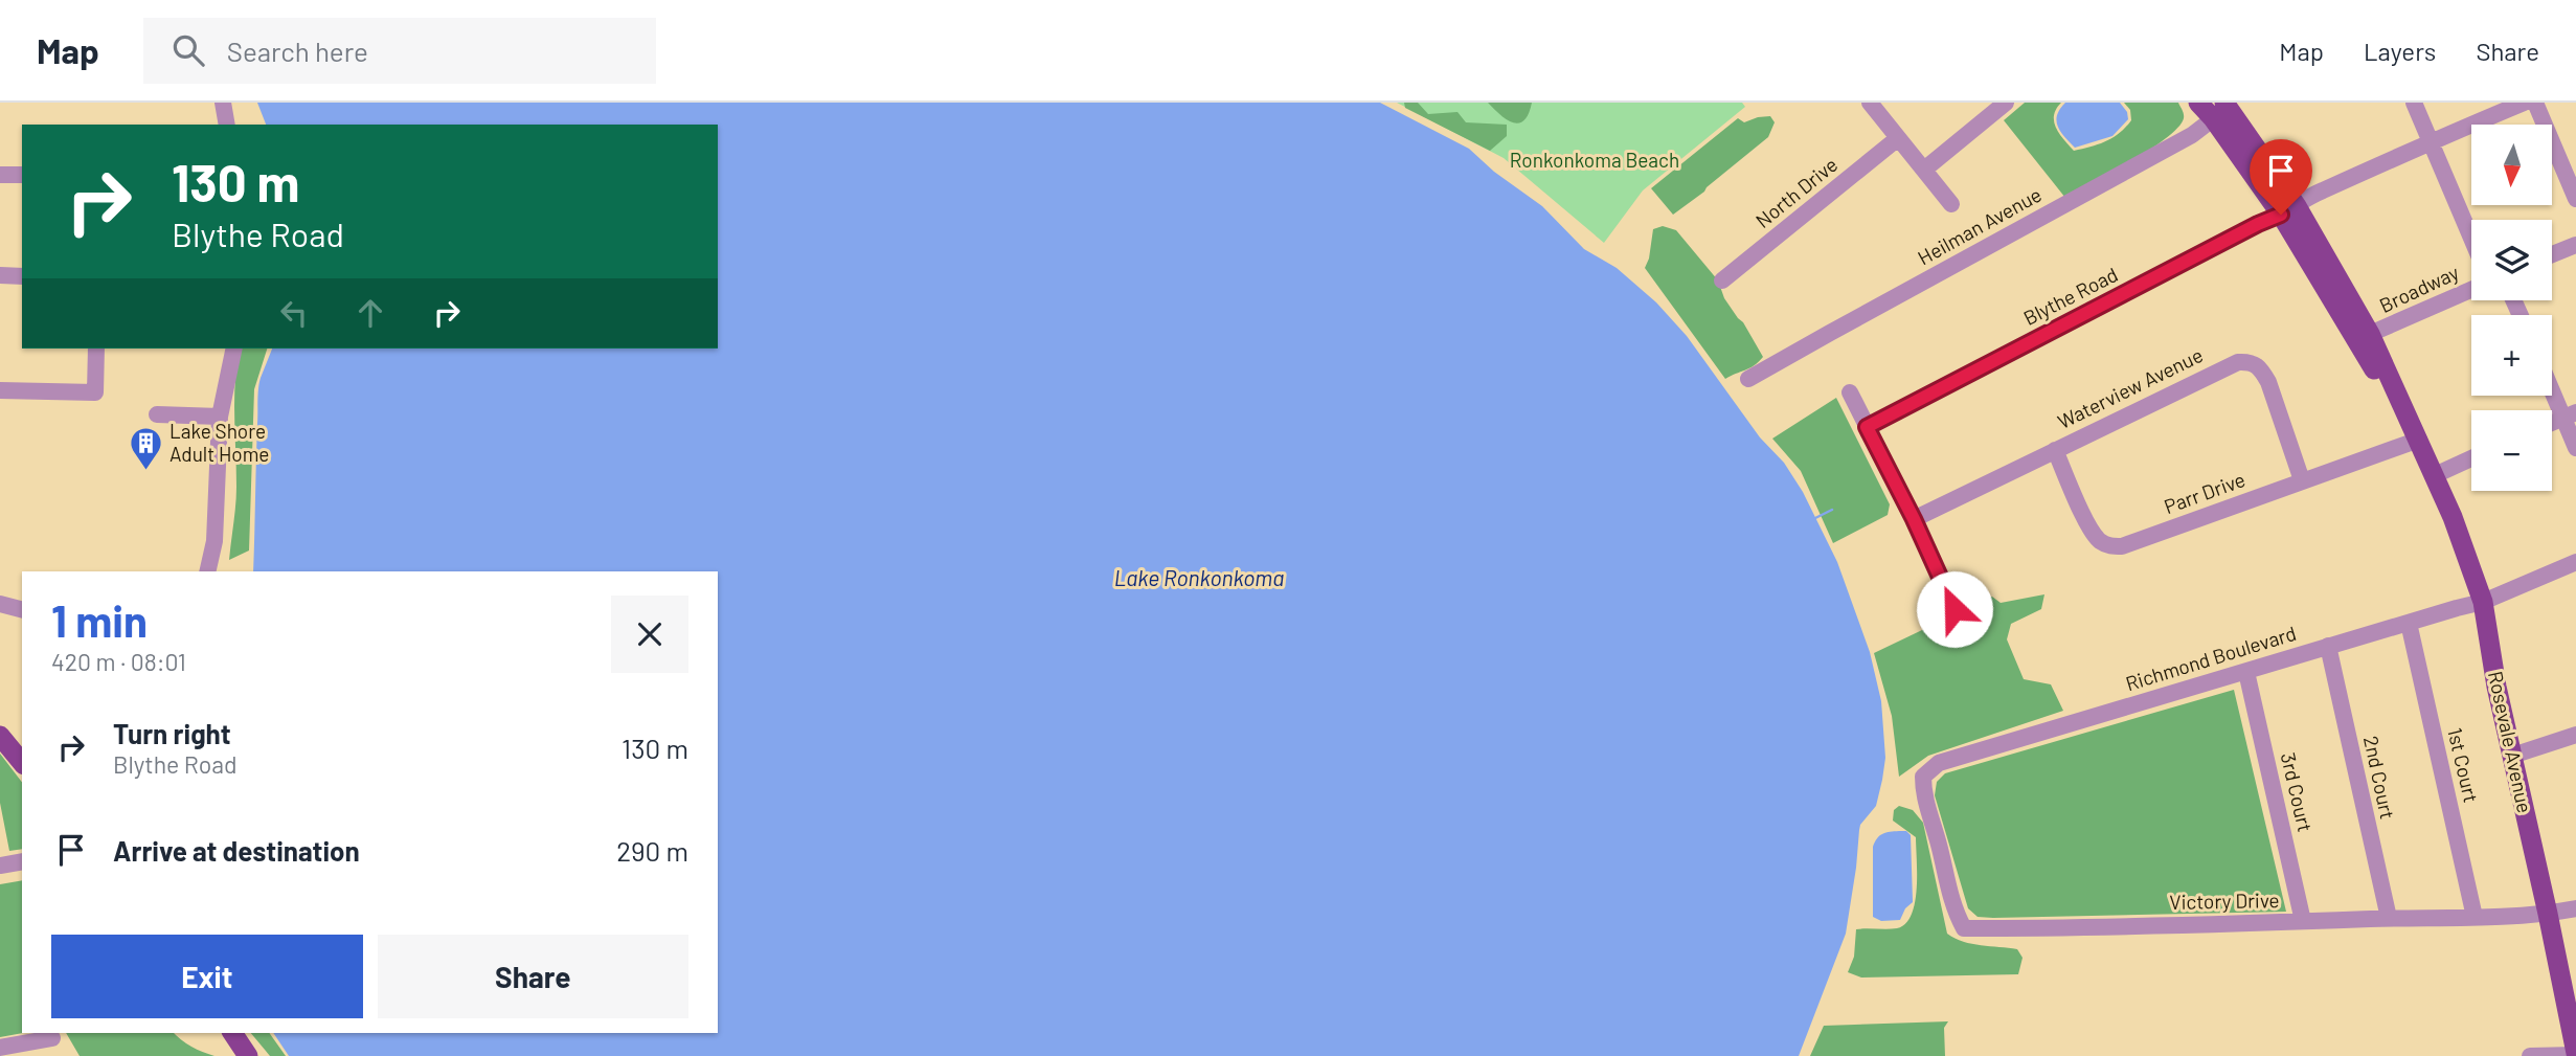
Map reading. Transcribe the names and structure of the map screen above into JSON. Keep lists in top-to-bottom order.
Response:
{
  "streets": {
    "main road": ["Rosevale Avenue"],
    "street": [
      "North Drive",
      "Heilman Avenue",
      "Broadway",
      "Blythe Road",
      "Waterview Avenue",
      "Parr Drive",
      "Richmond Boulevard",
      "1st Court",
      "2nd Court",
      "3rd Court",
      "Victory Drive"
    ]
  },
  "crossings": [
    ["Heilman Avenue", "Rosevale Avenue"],
    ["Broadway", "Rosevale Avenue"],
    ["Blythe Road", "Rosevale Avenue"],
    ["Waterview Avenue", "Parr Drive"],
    ["Parr Drive", "Rosevale Avenue"],
    ["Richmond Boulevard", "Rosevale Avenue"],
    ["Richmond Boulevard", "1st Court"],
    ["Richmond Boulevard", "2nd Court"],
    ["Richmond Boulevard", "3rd Court"],
    ["Richmond Boulevard", "Victory Drive"],
    ["Rosevale Avenue", "Victory Drive"],
    ["1st Court", "Victory Drive"],
    ["2nd Court", "Victory Drive"],
    ["3rd Court", "Victory Drive"]
  ],
  "water": ["Lake Ronkonkoma"],
  "parks": ["Ronkonkoma Beach"],
  "places": {
    "building": ["Lake Shore Adult Home"]
  },
  "north": "bottom",
  "page": {
    "header": "Map",
    "search": "Search here",
    "nav": ["Map", "Layers", "Share"],
    "map_buttons": ["+", "−"],
    "turn": ["130 m", "Blythe Road"],
    "heading": ["1 min", "420 m · 08:01"],
    "list": [
      {
        "name": "Turn right",
        "note": "Blythe Road",
        "value": "130 m"
      },
      {
        "name": "Arrive at destination",
        "value": "290 m"
      }
    ],
    "buttons": ["Exit", "Share"]
  }
}
